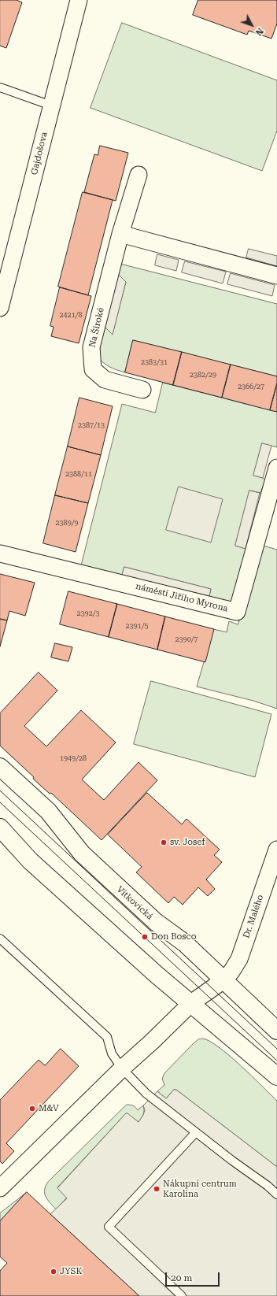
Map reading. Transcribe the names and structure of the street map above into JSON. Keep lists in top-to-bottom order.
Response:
{
  "streets": {
    "street": [
      "Gajdošova",
      "Na Široké",
      "náměstí Jiřího Myrona",
      "Vítkovická",
      "Dr. Malého"
    ]
  },
  "crossings": [
    ["Vítkovická", "Dr. Malého"]
  ],
  "places": [
    "sv. Josef",
    "Don Bosco",
    "M&V",
    "Nákupní centrum Karolína",
    "JYSK"
  ],
  "house_numbers": [
    "2421/8",
    "2383/31",
    "2382/29",
    "2366/27",
    "2387/13",
    "2388/11",
    "2389/9",
    "2392/3",
    "2391/5",
    "2390/7",
    "1949/28"
  ],
  "scale_bar": "20 m",
  "north": "bottom right"
}
